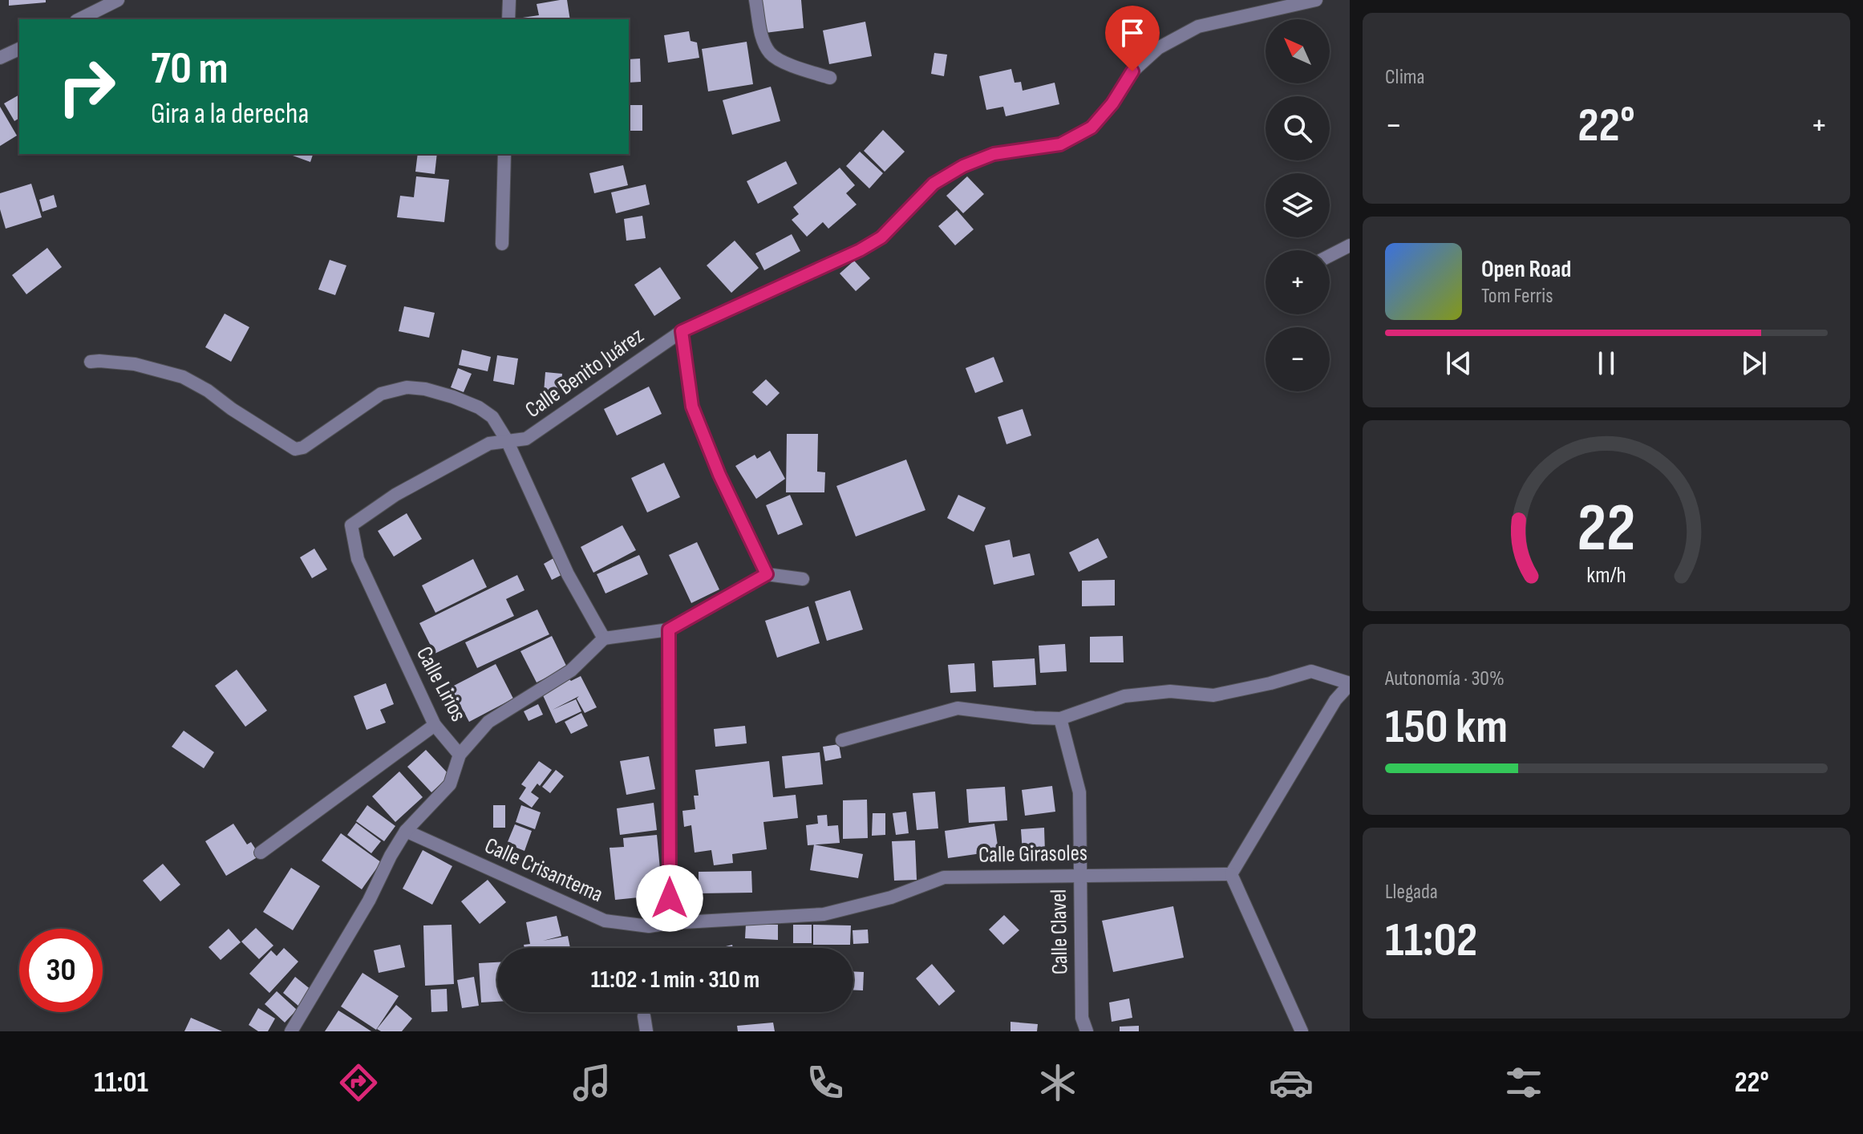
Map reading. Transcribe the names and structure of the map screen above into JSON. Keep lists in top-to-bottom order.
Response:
{
  "streets": {
    "street": [
      "Calle Benito Juárez",
      "Calle Lirios",
      "Calle Girasoles",
      "Calle Crisantema",
      "Calle Clavel"
    ]
  },
  "crossings": [
    ["Calle Benito Juárez", "Calle Lirios"],
    ["Calle Lirios", "Calle Crisantema"],
    ["Calle Girasoles", "Calle Crisantema"],
    ["Calle Girasoles", "Calle Clavel"]
  ],
  "north": "top left",
  "page": {
    "tile": [
      "Clima",
      ["Autonomía · 30%", "150 km"],
      ["Llegada", "11:02"]
    ],
    "map_buttons": ["+", "−"],
    "turn": ["70 m", "Gira a la derecha"],
    "heat": ["−", "22°", "+"],
    "song": ["Open Road", "Tom Ferris"],
    "limit": "30",
    "trip": "11:02 · 1 min · 310 m",
    "tabs": ["11:01", "22°"],
    "gauge": ["22", "km/h"]
  }
}
